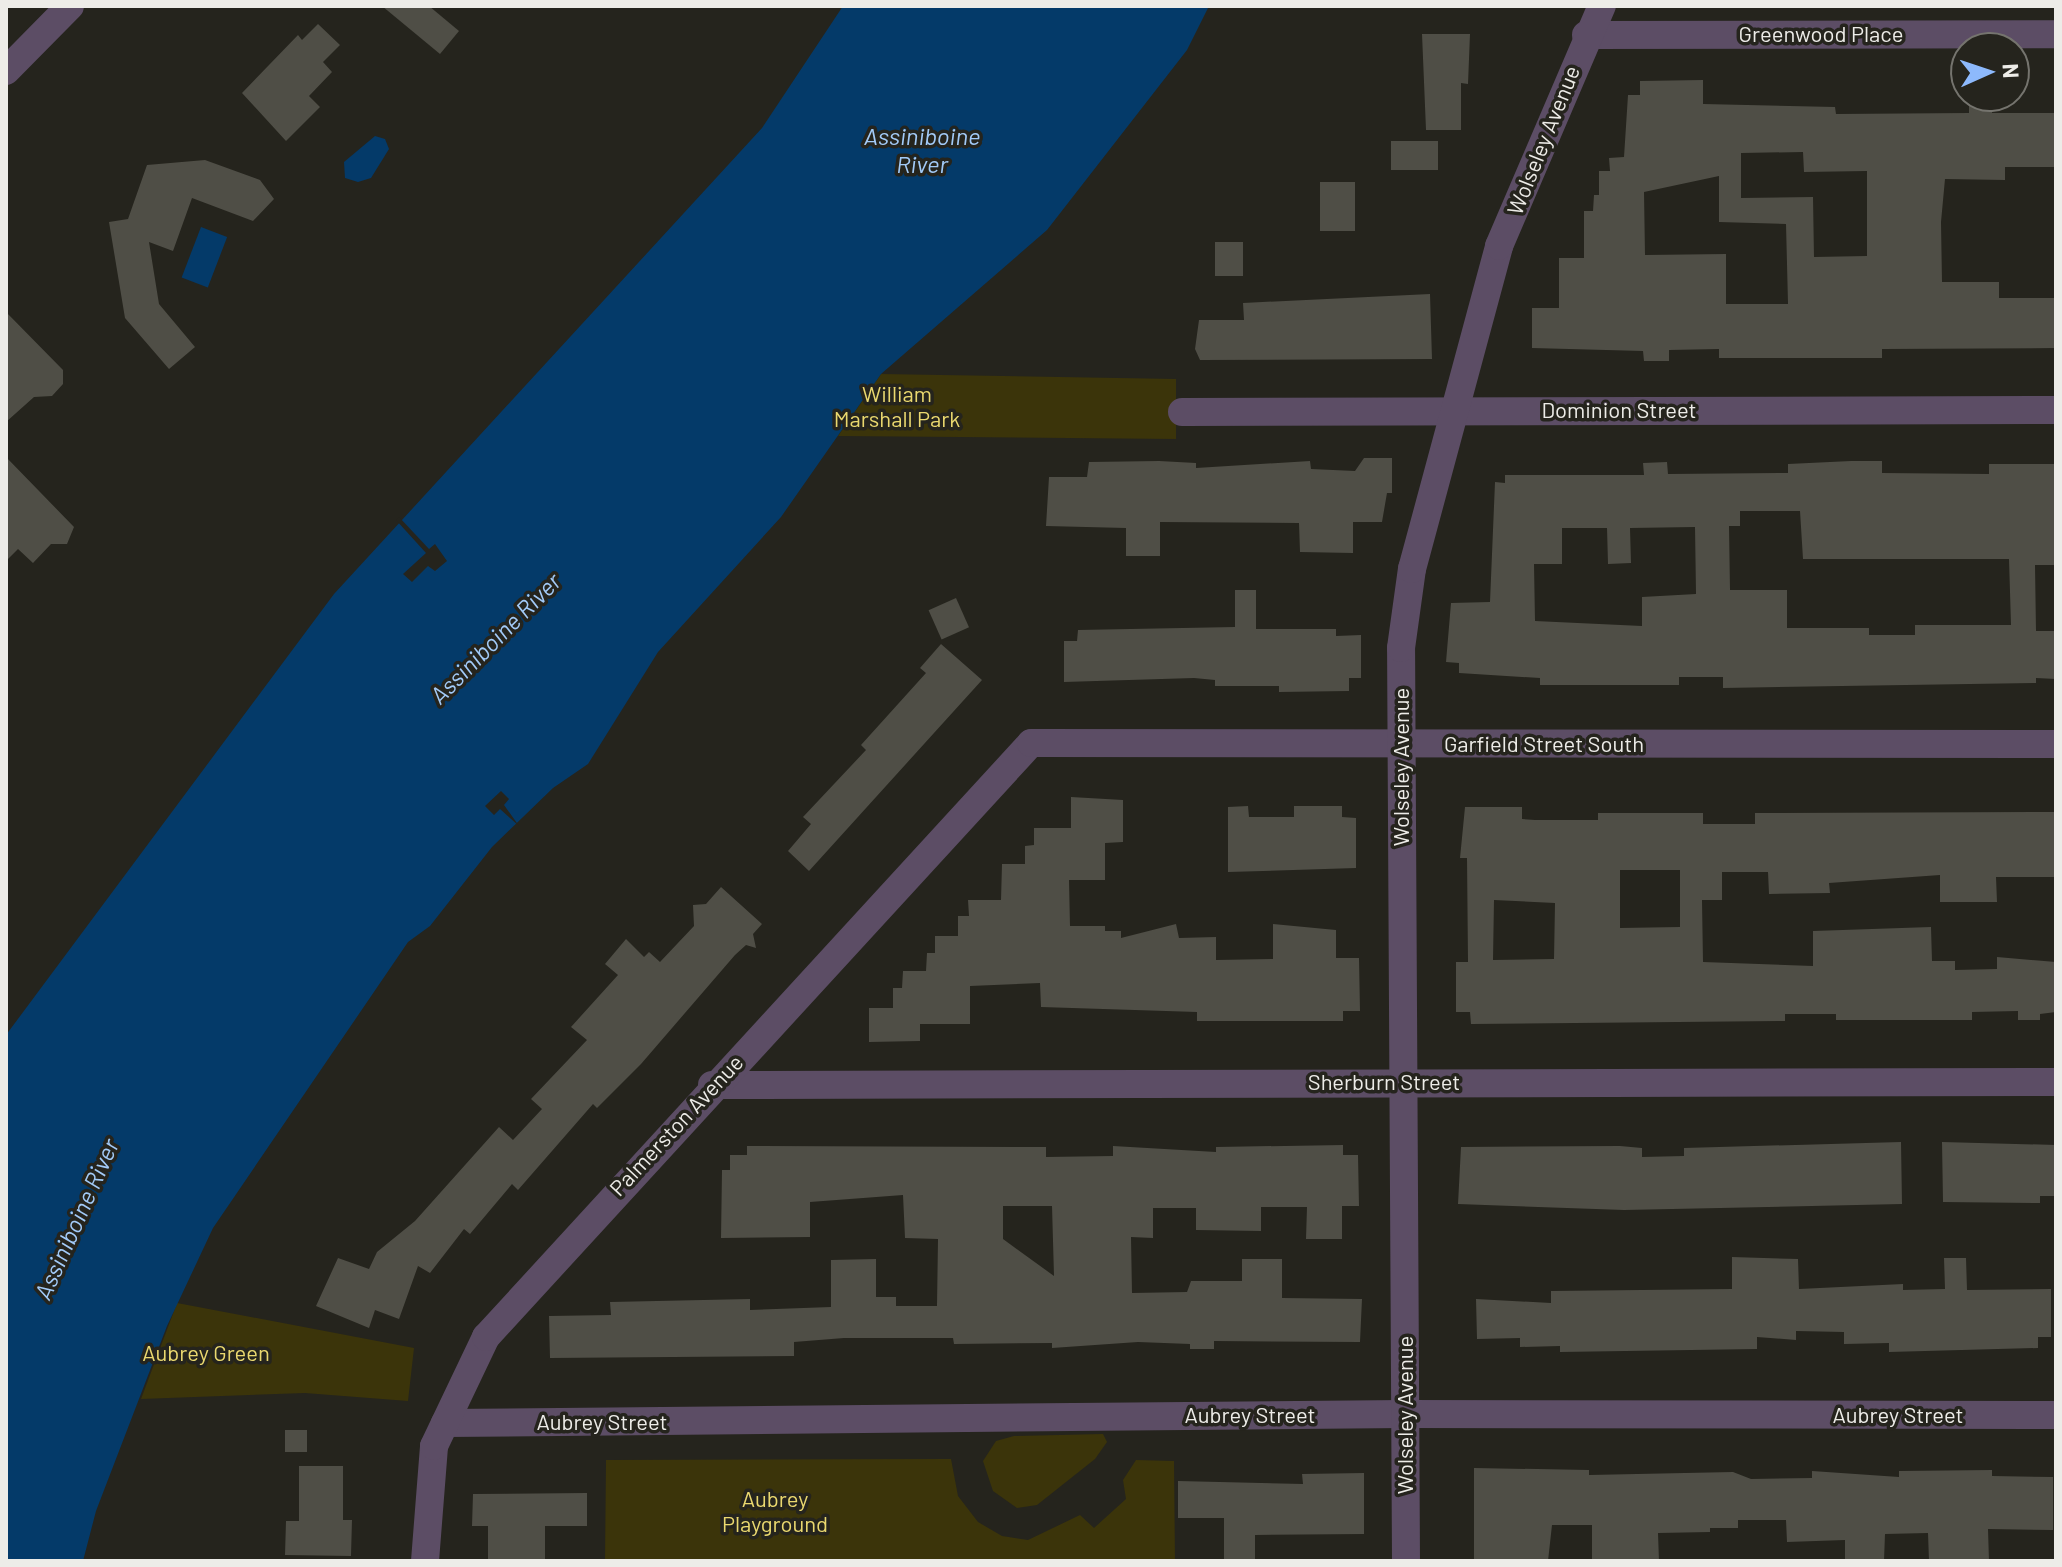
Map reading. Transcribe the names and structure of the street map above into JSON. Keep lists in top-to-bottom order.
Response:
{
  "streets": {
    "street": [
      "Greenwood Place",
      "Wolseley Avenue",
      "Dominion Street",
      "Garfield Street South",
      "Sherburn Street",
      "Palmerston Avenue",
      "Aubrey Street"
    ]
  },
  "crossings": [
    ["Greenwood Place", "Wolseley Avenue"],
    ["Wolseley Avenue", "Dominion Street"],
    ["Wolseley Avenue", "Garfield Street South"],
    ["Wolseley Avenue", "Sherburn Street"],
    ["Wolseley Avenue", "Aubrey Street"],
    ["Garfield Street South", "Palmerston Avenue"],
    ["Sherburn Street", "Palmerston Avenue"],
    ["Palmerston Avenue", "Aubrey Street"]
  ],
  "water": ["Assiniboine River"],
  "parks": ["William Marshall Park", "Aubrey Green", "Aubrey Playground"],
  "north": "right"
}
